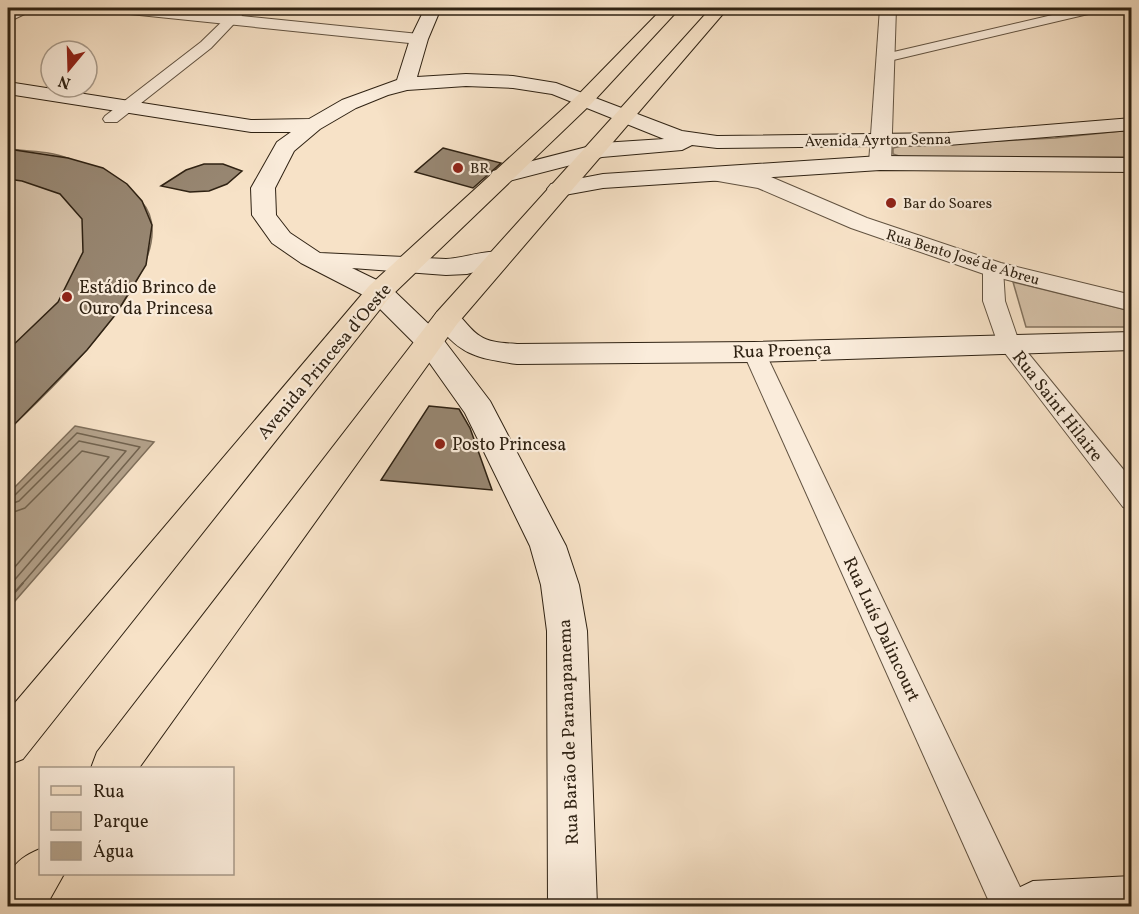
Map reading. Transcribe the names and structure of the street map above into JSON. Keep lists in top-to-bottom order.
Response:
{
  "streets": {
    "main road": [
      "Avenida Ayrton Senna",
      "Rua Proença",
      "Avenida Princesa d'Oeste",
      "Rua Barão de Paranapanema"
    ],
    "street": ["Rua Bento José de Abreu", "Rua Saint Hilaire", "Rua Luís Dalincourt"]
  },
  "crossings": [
    ["Avenida Ayrton Senna", "Rua Bento José de Abreu"],
    ["Avenida Ayrton Senna", "Avenida Princesa d'Oeste"],
    ["Rua Bento José de Abreu", "Rua Saint Hilaire"],
    ["Rua Proença", "Rua Saint Hilaire"],
    ["Rua Proença", "Rua Luís Dalincourt"],
    ["Rua Proença", "Rua Barão de Paranapanema"]
  ],
  "places": [
    "BR",
    "Bar do Soares",
    "Estádio Brinco de Ouro da Princesa",
    "Posto Princesa"
  ],
  "legend": ["Rua", "Parque", "Água"],
  "north": "bottom"
}
